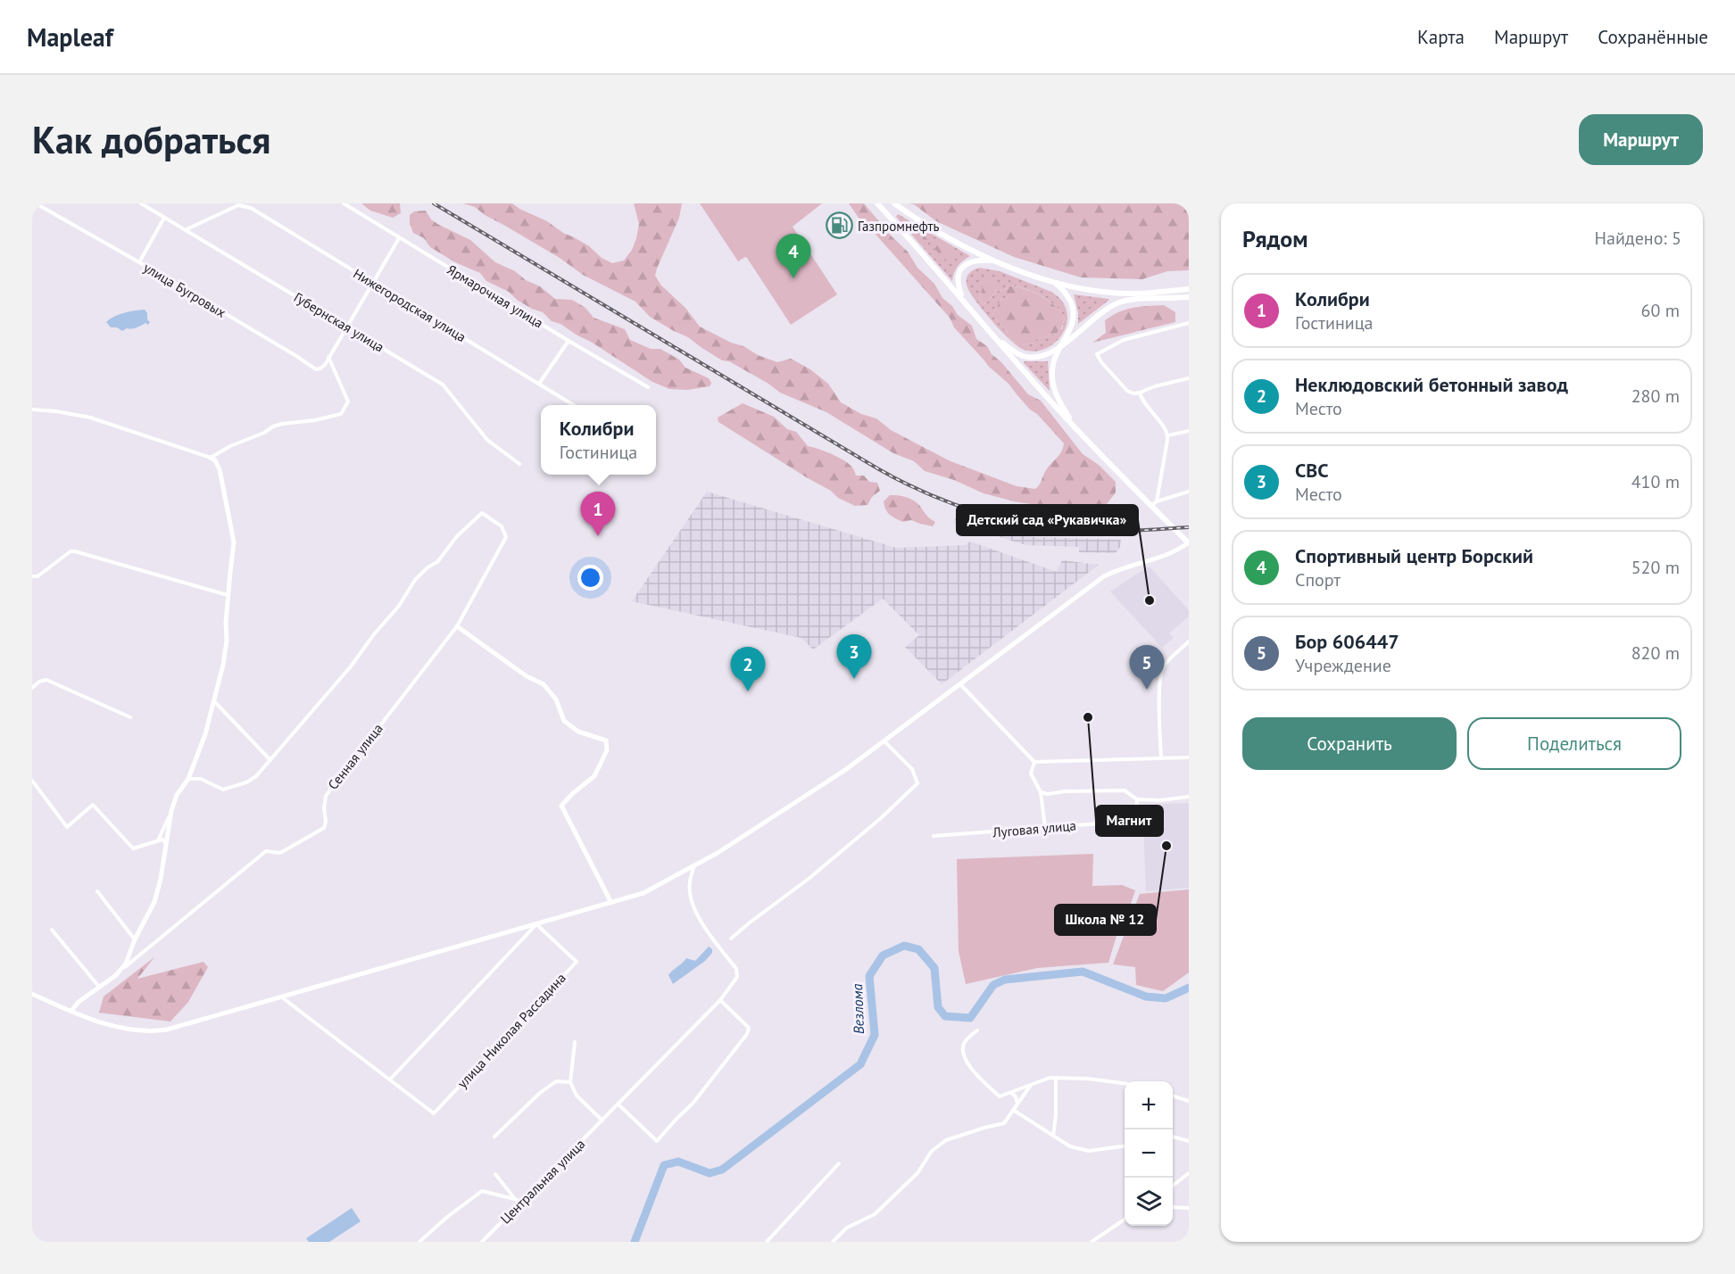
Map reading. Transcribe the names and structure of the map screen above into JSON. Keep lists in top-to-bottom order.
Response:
{
  "streets": {
    "street": [
      "улица Бугровых",
      "Ярмарочная улица",
      "Нижегородская улица",
      "Губернская улица",
      "Сенная улица",
      "Луговая улица",
      "улица Николая Рассадина",
      "Центральная улица"
    ]
  },
  "crossings": [
    ["Нижегородская улица", "Губернская улица"]
  ],
  "water": ["Везлома"],
  "places": {
    "fuel station": ["Газпромнефть"],
    "other": ["Детский сад «Рукавичка»", "Магнит", "Школа № 12"]
  },
  "page": {
    "header": "Mapleaf",
    "nav": ["Карта", "Маршрут", "Сохранённые"],
    "buttons": [
      "Маршрут",
      ["Сохранить", "Поделиться"]
    ],
    "title": "Как добраться",
    "heading": ["Рядом", "Найдено: 5"],
    "pins": [
      "4",
      "1",
      "3",
      "5",
      "2"
    ],
    "list": [
      {
        "mark": "1",
        "name": "Колибри",
        "note": "Гостиница",
        "value": "60 m"
      },
      {
        "mark": "2",
        "name": "Неклюдовский бетонный завод",
        "note": "Место",
        "value": "280 m"
      },
      {
        "mark": "3",
        "name": "СВС",
        "note": "Место",
        "value": "410 m"
      },
      {
        "mark": "4",
        "name": "Спортивный центр Борский",
        "note": "Спорт",
        "value": "520 m"
      },
      {
        "mark": "5",
        "name": "Бор 606447",
        "note": "Учреждение",
        "value": "820 m"
      }
    ],
    "popup": ["Колибри", "Гостиница"],
    "map_buttons": ["+", "−"]
  }
}
